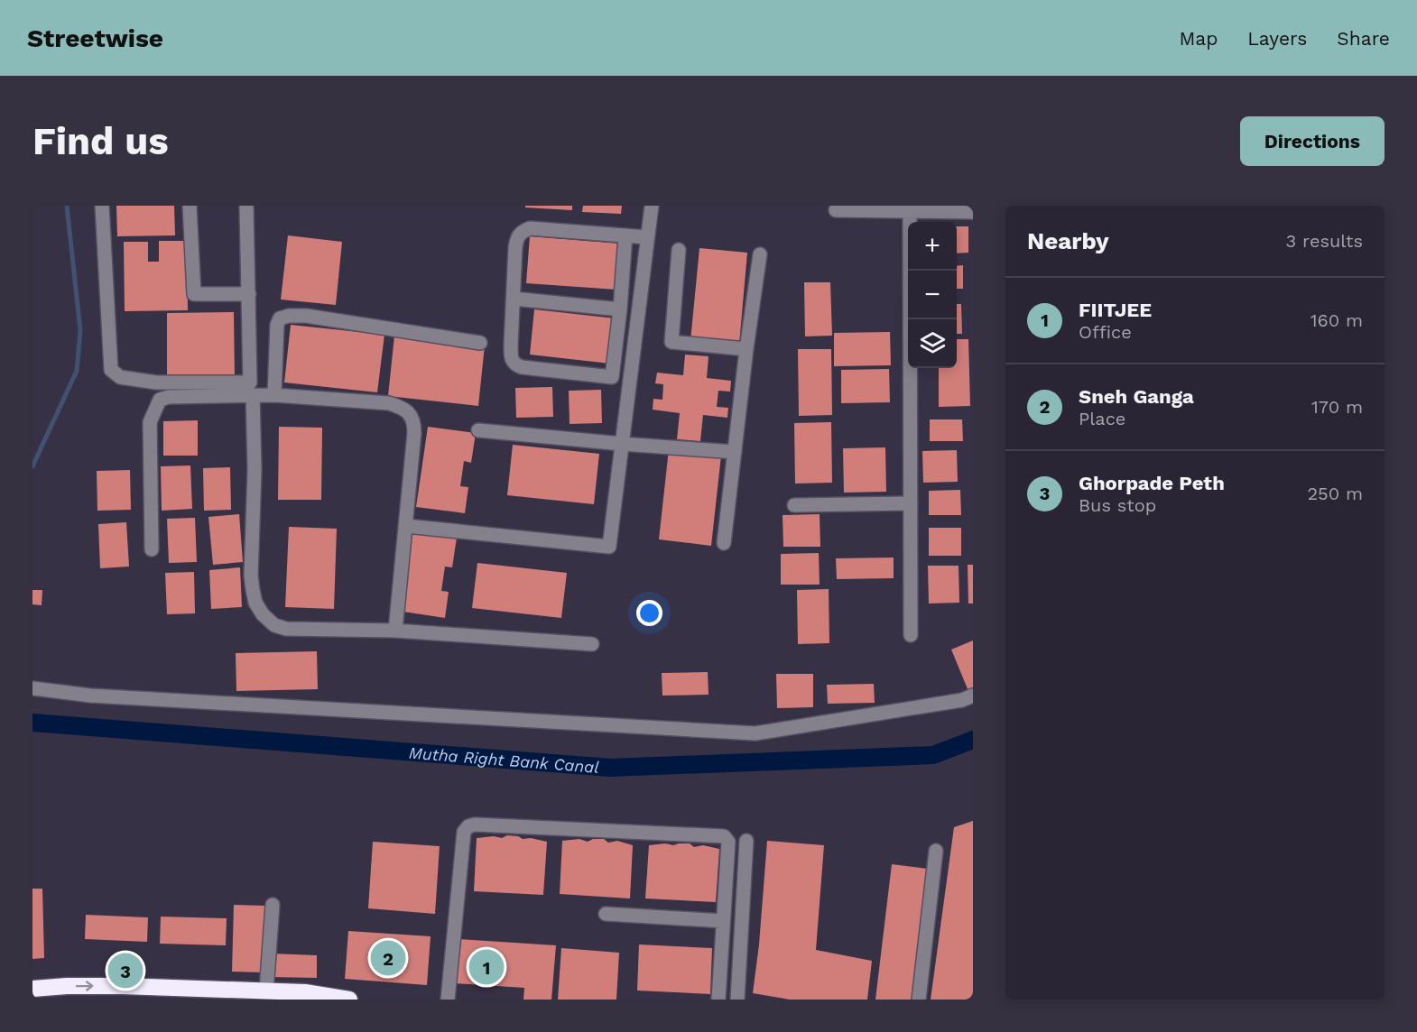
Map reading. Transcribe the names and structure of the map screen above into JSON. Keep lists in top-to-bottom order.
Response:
{
  "water": ["Mutha Right Bank Canal"],
  "page": {
    "header": "Streetwise",
    "nav": ["Map", "Layers", "Share"],
    "buttons": "Directions",
    "title": "Find us",
    "heading": ["Nearby", "3 results"],
    "map_buttons": ["+", "−"],
    "list": [
      {
        "mark": "1",
        "name": "FIITJEE",
        "note": "Office",
        "value": "160 m"
      },
      {
        "mark": "2",
        "name": "Sneh Ganga",
        "note": "Place",
        "value": "170 m"
      },
      {
        "mark": "3",
        "name": "Ghorpade Peth",
        "note": "Bus stop",
        "value": "250 m"
      }
    ],
    "pins": ["2", "1", "3"]
  }
}
